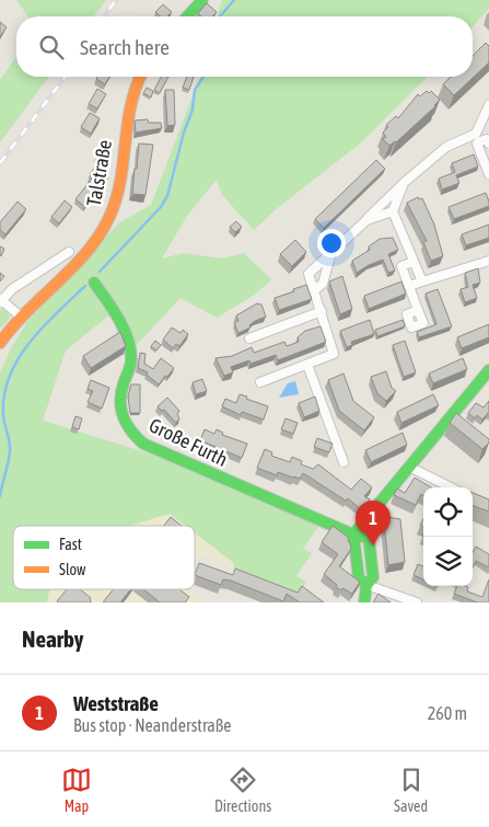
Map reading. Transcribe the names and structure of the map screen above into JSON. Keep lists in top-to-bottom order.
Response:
{
  "streets": {
    "street": ["Talstraße", "Große Furth"]
  },
  "legend": ["Fast", "Slow"],
  "page": {
    "search": "Search here",
    "pins": "1",
    "heading": "Nearby",
    "list": [
      {
        "mark": "1",
        "name": "Weststraße",
        "note": "Bus stop · Neanderstraße",
        "value": "260 m"
      }
    ],
    "nav": ["Map", "Directions", "Saved"]
  }
}
